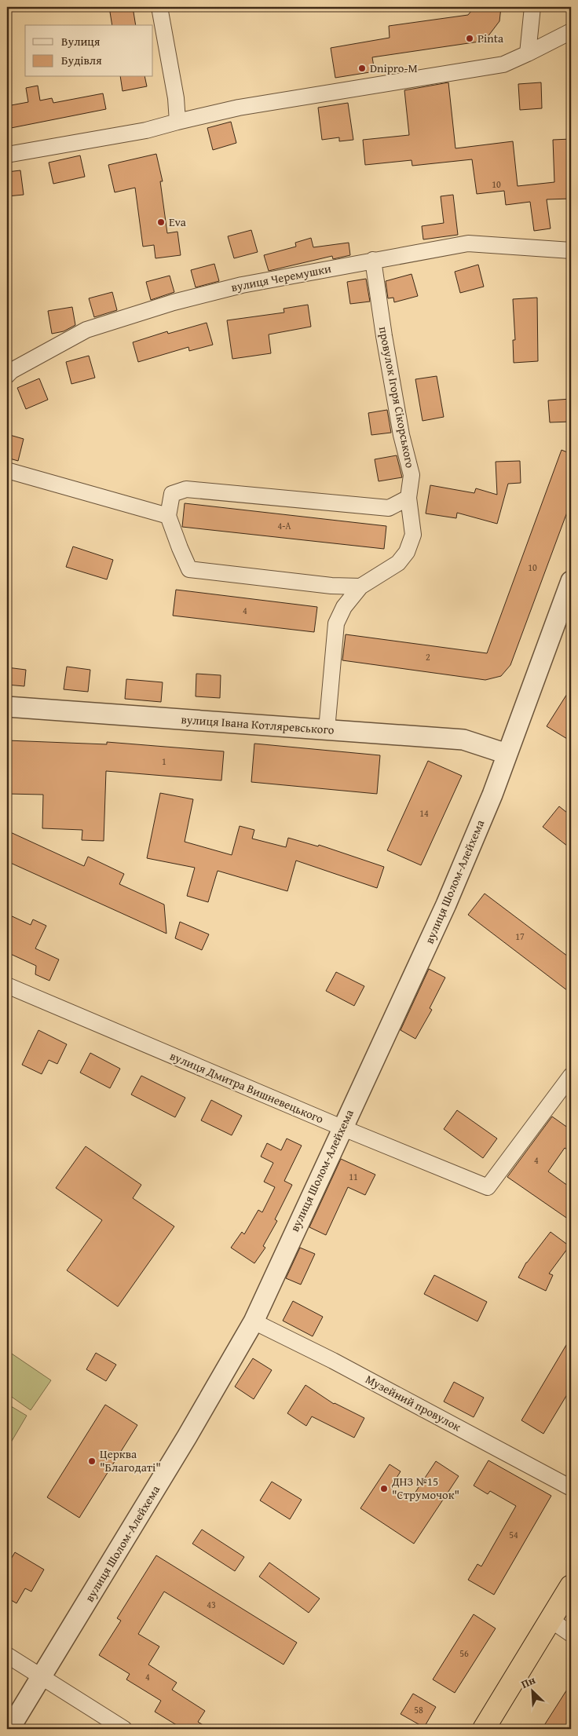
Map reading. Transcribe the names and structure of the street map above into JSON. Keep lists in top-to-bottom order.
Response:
{
  "streets": {
    "street": [
      "вулиця Черемушки",
      "провулок Ігоря Сікорського",
      "вулиця Івана Котляревського",
      "вулиця Шолом-Алейхема",
      "вулиця Дмитра Вишневецького",
      "Музейний провулок"
    ]
  },
  "crossings": [
    ["вулиця Черемушки", "провулок Ігоря Сікорського"],
    ["вулиця Івана Котляревського", "вулиця Шолом-Алейхема"],
    ["вулиця Шолом-Алейхема", "вулиця Дмитра Вишневецького"],
    ["вулиця Шолом-Алейхема", "Музейний провулок"]
  ],
  "places": [
    "Pinta",
    "Dnipro-M",
    "Eva",
    "Церква \"Благодаті\"",
    "ДНЗ №15 \"Струмочок\""
  ],
  "house_numbers": [
    "10",
    "4-А",
    "10",
    "4",
    "2",
    "1",
    "14",
    "17",
    "4",
    "11",
    "54",
    "43",
    "56",
    "4",
    "58"
  ],
  "legend": ["Вулиця", "Будівля"],
  "north": "top left"
}
